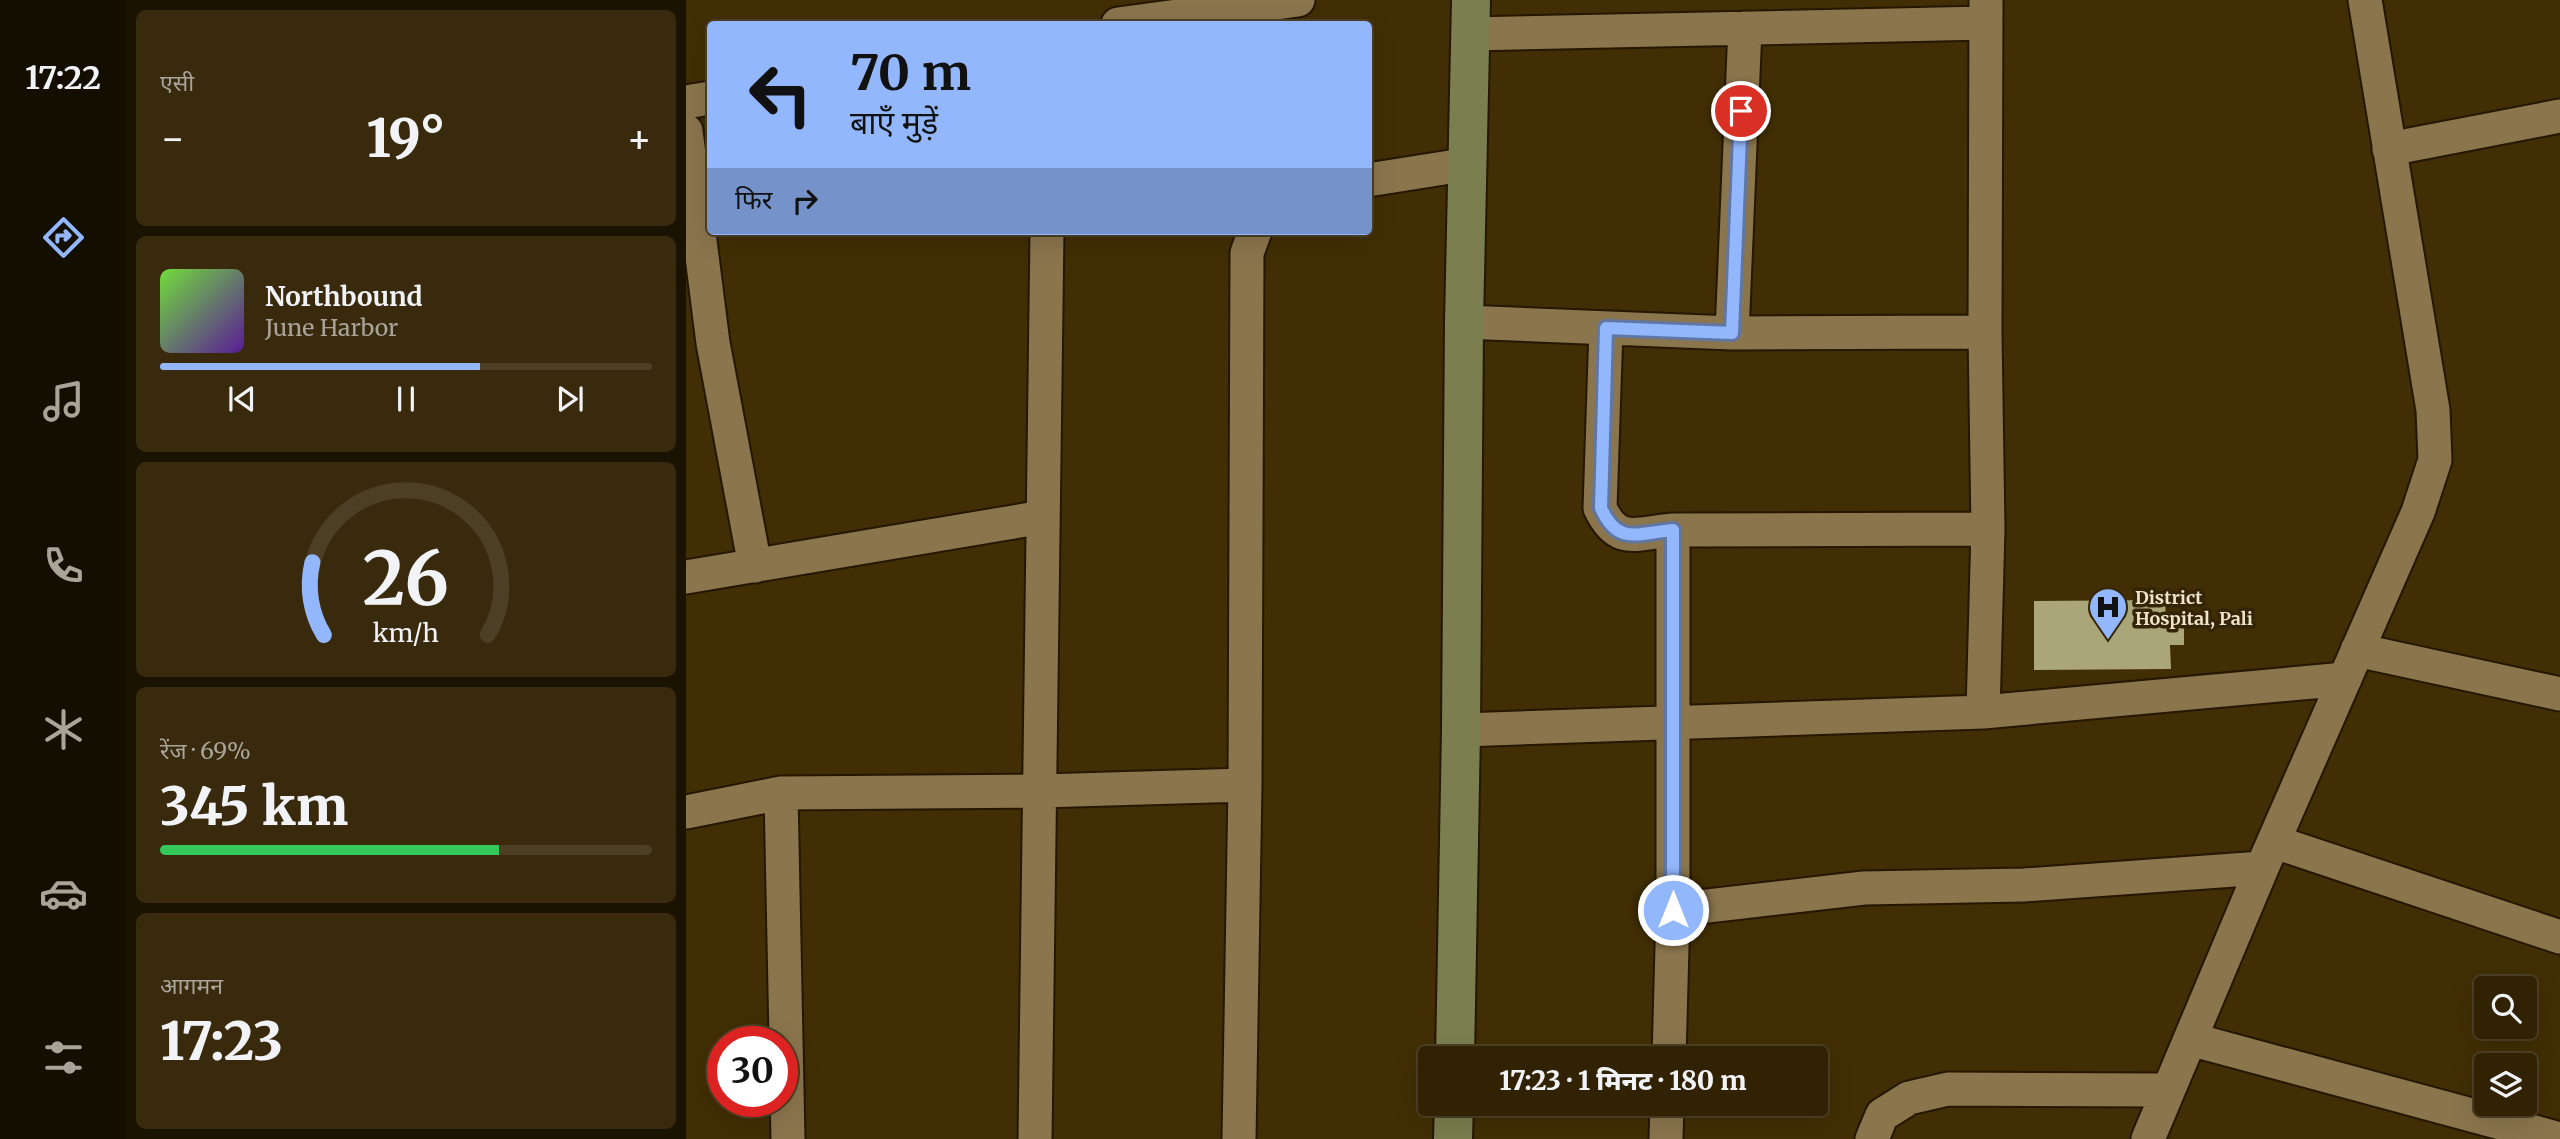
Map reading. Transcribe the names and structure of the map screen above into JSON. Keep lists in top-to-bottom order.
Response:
{
  "places": {
    "hospital": ["District Hospital, Pali"]
  },
  "page": {
    "tabs": "17:22",
    "tile": [
      "एसी",
      ["रेंज · 69%", "345 km"],
      ["आगमन", "17:23"]
    ],
    "turn": ["70 m", "बाएँ मुड़ें"],
    "heat": ["−", "19°", "+"],
    "then": "फिर",
    "song": ["Northbound", "June Harbor"],
    "limit": "30",
    "trip": "17:23 · 1 मिनट · 180 m",
    "gauge": ["26", "km/h"]
  }
}
